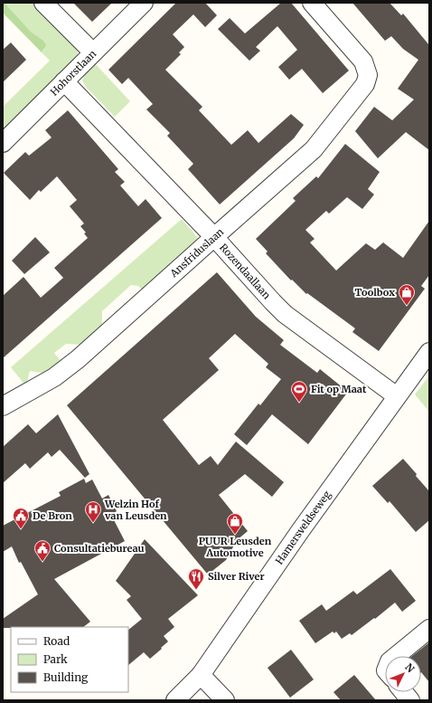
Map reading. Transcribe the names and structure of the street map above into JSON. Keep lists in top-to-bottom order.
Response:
{
  "streets": {
    "street": [
      "Hohorstlaan",
      "Ansfriduslaan",
      "Rozendaallaan",
      "Hamersveldseweg"
    ]
  },
  "crossings": [
    ["Hohorstlaan", "Rozendaallaan"],
    ["Ansfriduslaan", "Rozendaallaan"],
    ["Rozendaallaan", "Hamersveldseweg"]
  ],
  "places": {
    "shop": ["Toolbox", "PUUR Leusden Automotive"],
    "sports": ["Fit op Maat"],
    "hospital": ["Welzin Hof van Leusden"],
    "public building": ["De Bron", "Consultatiebureau"],
    "restaurant": ["Silver River"]
  },
  "legend": ["Road", "Park", "Building"],
  "north": "top right"
}
